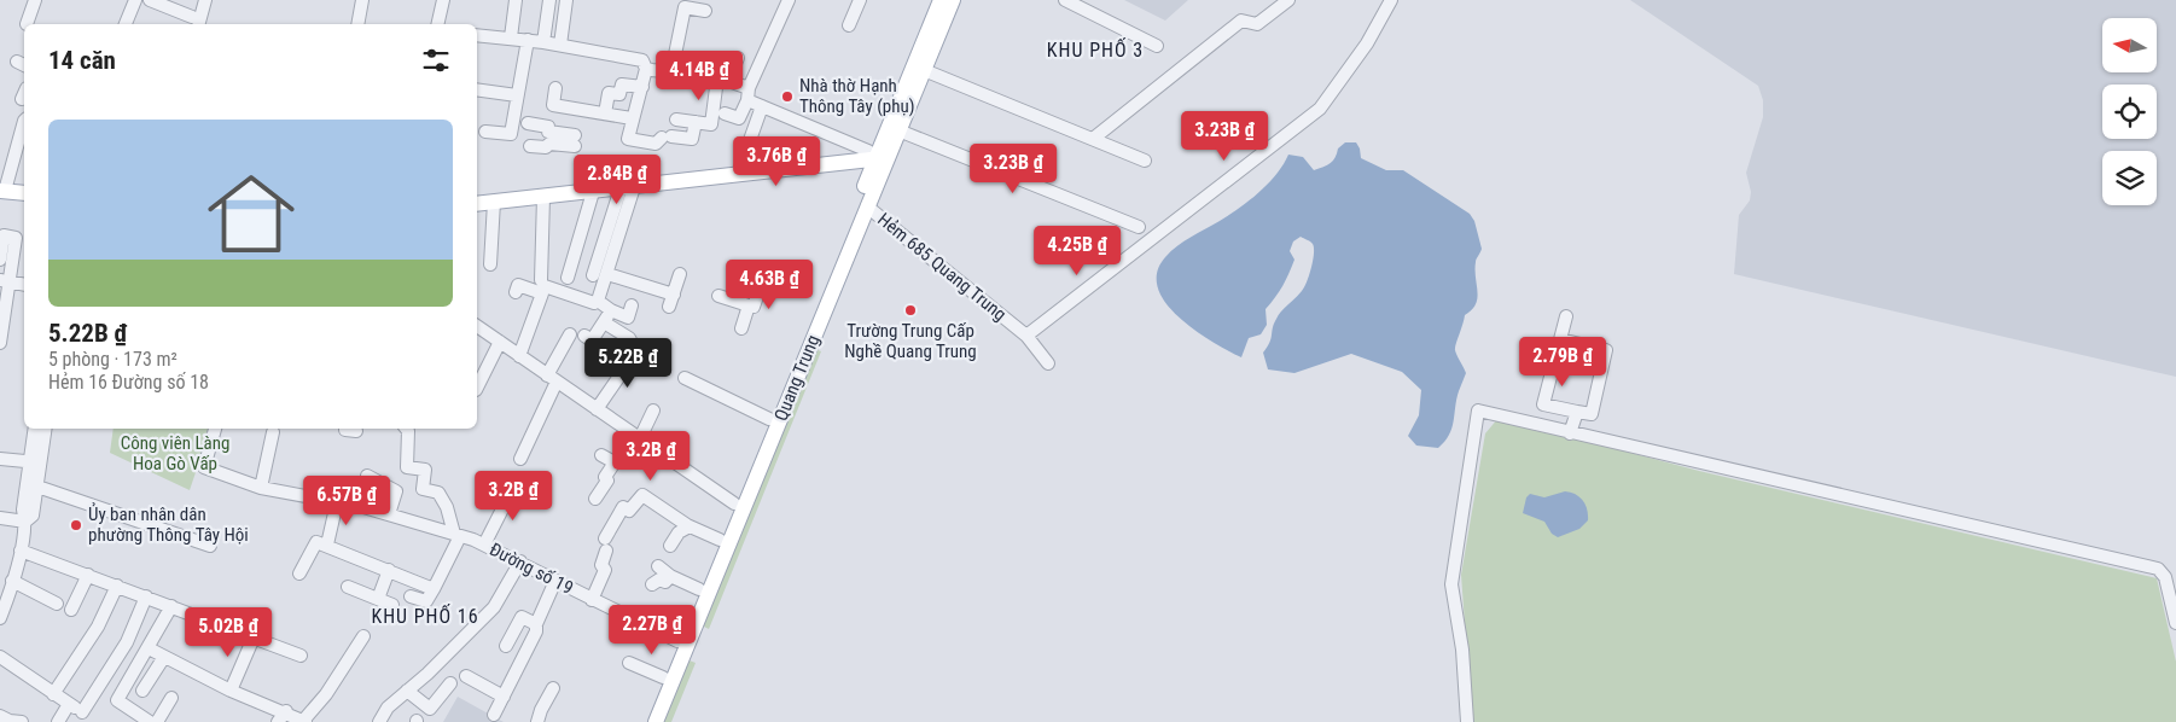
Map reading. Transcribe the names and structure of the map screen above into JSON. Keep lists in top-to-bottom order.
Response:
{
  "streets": {
    "main road": ["Quang Trung"],
    "street": ["Hẻm 685 Quang Trung", "Đường số 19"]
  },
  "crossings": [
    ["Hẻm 685 Quang Trung", "Quang Trung"],
    ["Quang Trung", "Đường số 19"]
  ],
  "districts": ["KHU PHỐ 3", "KHU PHỐ 16"],
  "parks": ["Công viên Làng Hoa Gò Vấp"],
  "places": ["Nhà thờ Hạnh Thông Tây (phụ)", "Trường Trung Cấp Nghề Quang Trung", "Ủy ban nhân dân phường Thông Tây Hội"],
  "north": "left",
  "page": {
    "heading": "14 căn",
    "price": [
      "4.14B ₫",
      "3.23B ₫",
      "3.76B ₫",
      "3.23B ₫",
      "2.84B ₫",
      "4.25B ₫",
      "4.63B ₫",
      "2.79B ₫",
      "5.22B ₫",
      "3.2B ₫",
      "3.2B ₫",
      "6.57B ₫",
      "2.27B ₫",
      "5.02B ₫"
    ],
    "list": [
      {
        "name": "5.22B ₫",
        "note": "5 phòng · 173 m² · Hẻm 16 Đường số 18"
      }
    ]
  }
}
